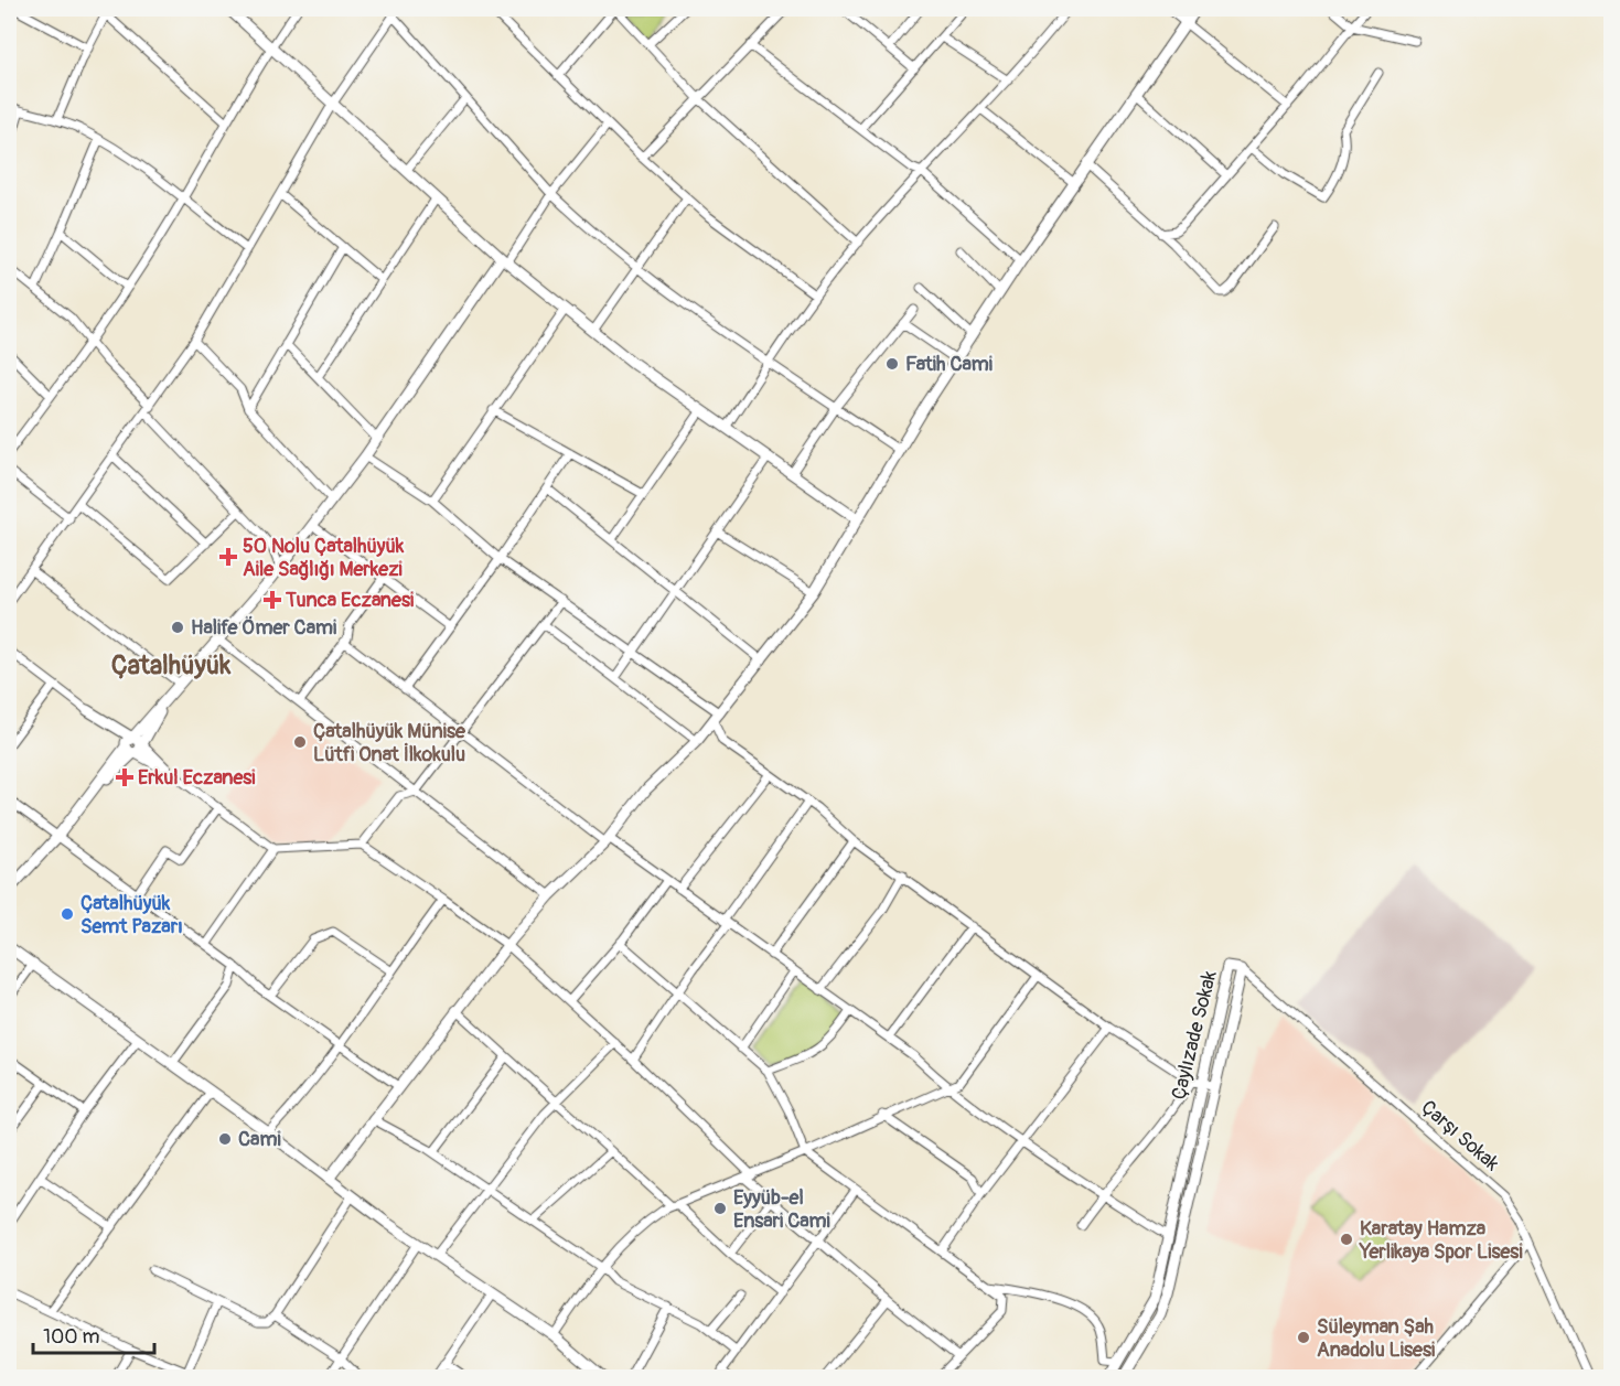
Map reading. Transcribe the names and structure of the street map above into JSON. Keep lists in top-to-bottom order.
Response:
{
  "streets": {
    "street": ["Çaylızade Sokak", "Çarşı Sokak"]
  },
  "crossings": [
    ["Çaylızade Sokak", "Çarşı Sokak"]
  ],
  "districts": ["Çatalhüyük"],
  "places": {
    "other": [
      "Fatih Cami",
      "Halife Ömer Cami",
      "Çatalhüyük Münise Lütfi Onat İlkokulu",
      "Çatalhüyük Semt Pazarı",
      "Cami",
      "Eyyüb-el Ensari Cami",
      "Karatay Hamza Yerlikaya Spor Lisesi",
      "Süleyman Şah Anadolu Lisesi"
    ],
    "health": ["50 Nolu Çatalhüyük Aile Sağlığı Merkezi", "Tunca Eczanesi", "Erkul Eczanesi"]
  },
  "scale_bar": "100 m"
}
